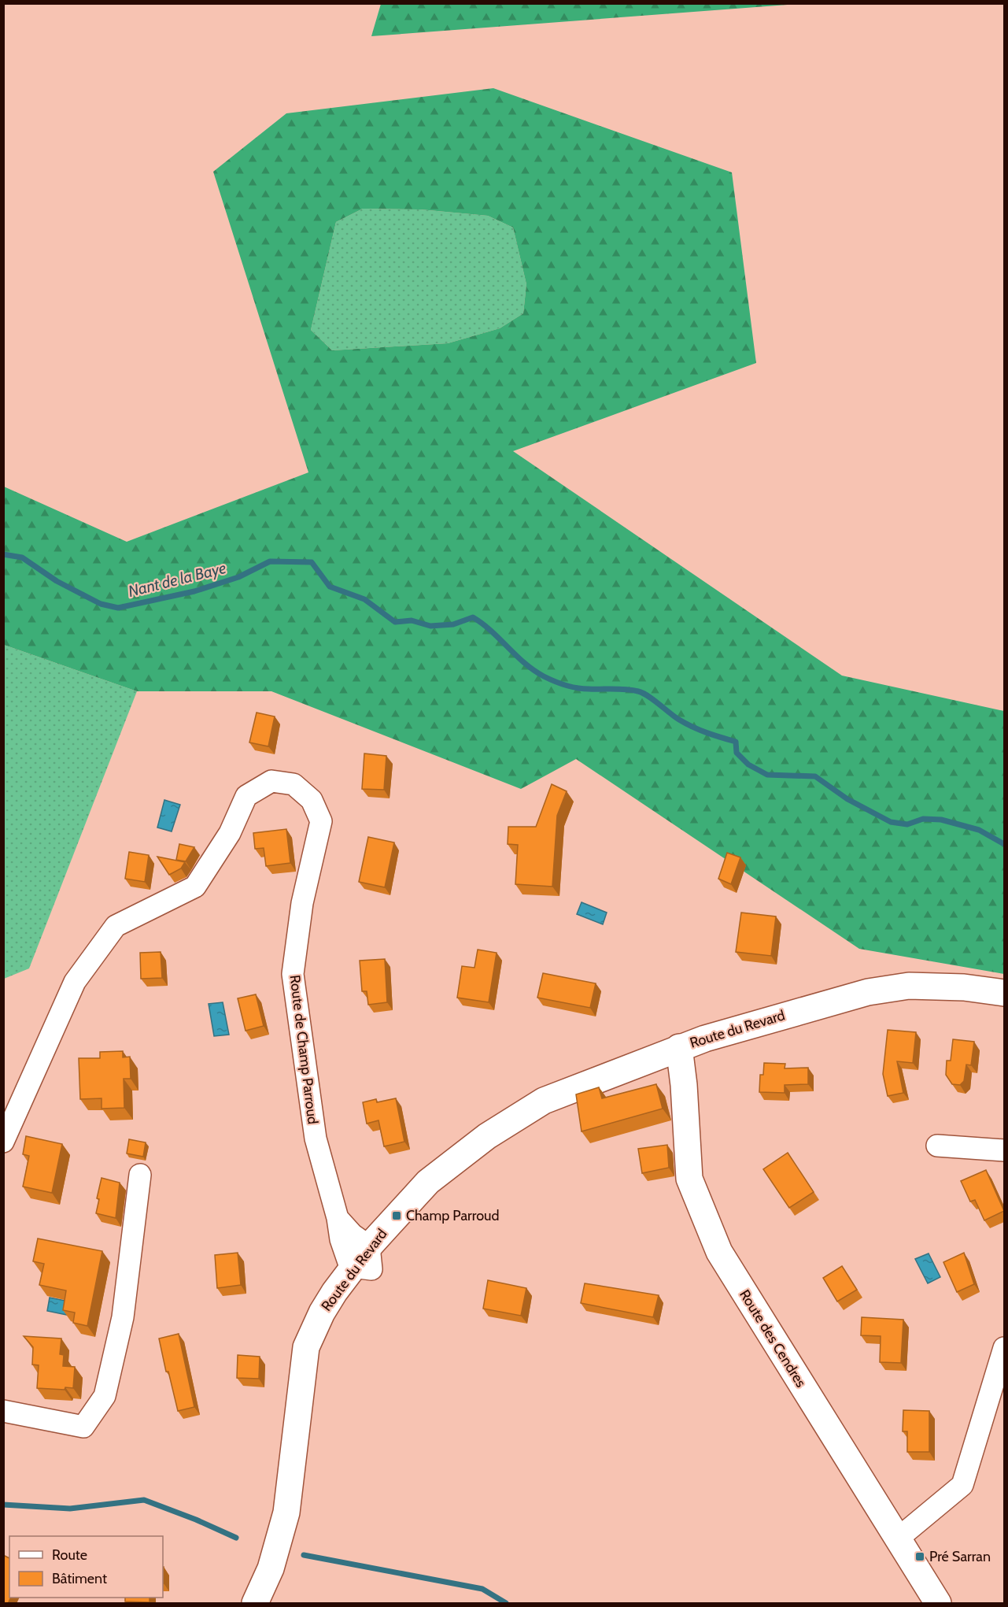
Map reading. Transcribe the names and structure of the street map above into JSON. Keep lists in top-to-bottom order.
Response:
{
  "streets": {
    "main road": ["Route du Revard", "Route des Cendres"],
    "street": ["Route de Champ Parroud"]
  },
  "crossings": [
    ["Route du Revard", "Route de Champ Parroud"],
    ["Route du Revard", "Route des Cendres"]
  ],
  "water": ["Nant de la Baye"],
  "places": {
    "transit": ["Champ Parroud", "Pré Sarran"]
  },
  "legend": ["Route", "Bâtiment"]
}
